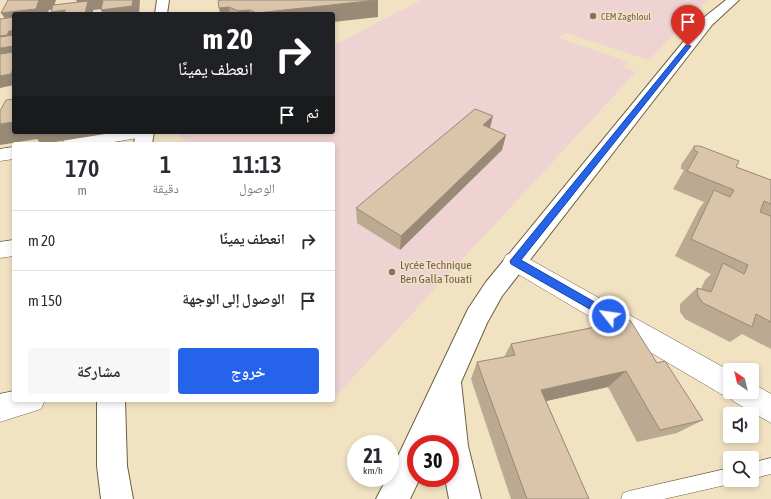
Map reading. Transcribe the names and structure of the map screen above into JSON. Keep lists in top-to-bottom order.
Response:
{
  "places": ["CEM Zaghloul", "Lycée Technique Ben Galla Touati"],
  "north": "top left",
  "page": {
    "turn": ["20 m", "انعطف يمينًا"],
    "then": "ثم",
    "eta": [
      "11:13",
      "الوصول",
      "1",
      "دقيقة",
      "170",
      "m"
    ],
    "list": [
      {
        "name": "انعطف يمينًا",
        "value": "20 m"
      },
      {
        "name": "الوصول إلى الوجهة",
        "value": "150 m"
      }
    ],
    "buttons": ["خروج", "مشاركة"],
    "speed": "21 km/h",
    "limit": "30"
  }
}
